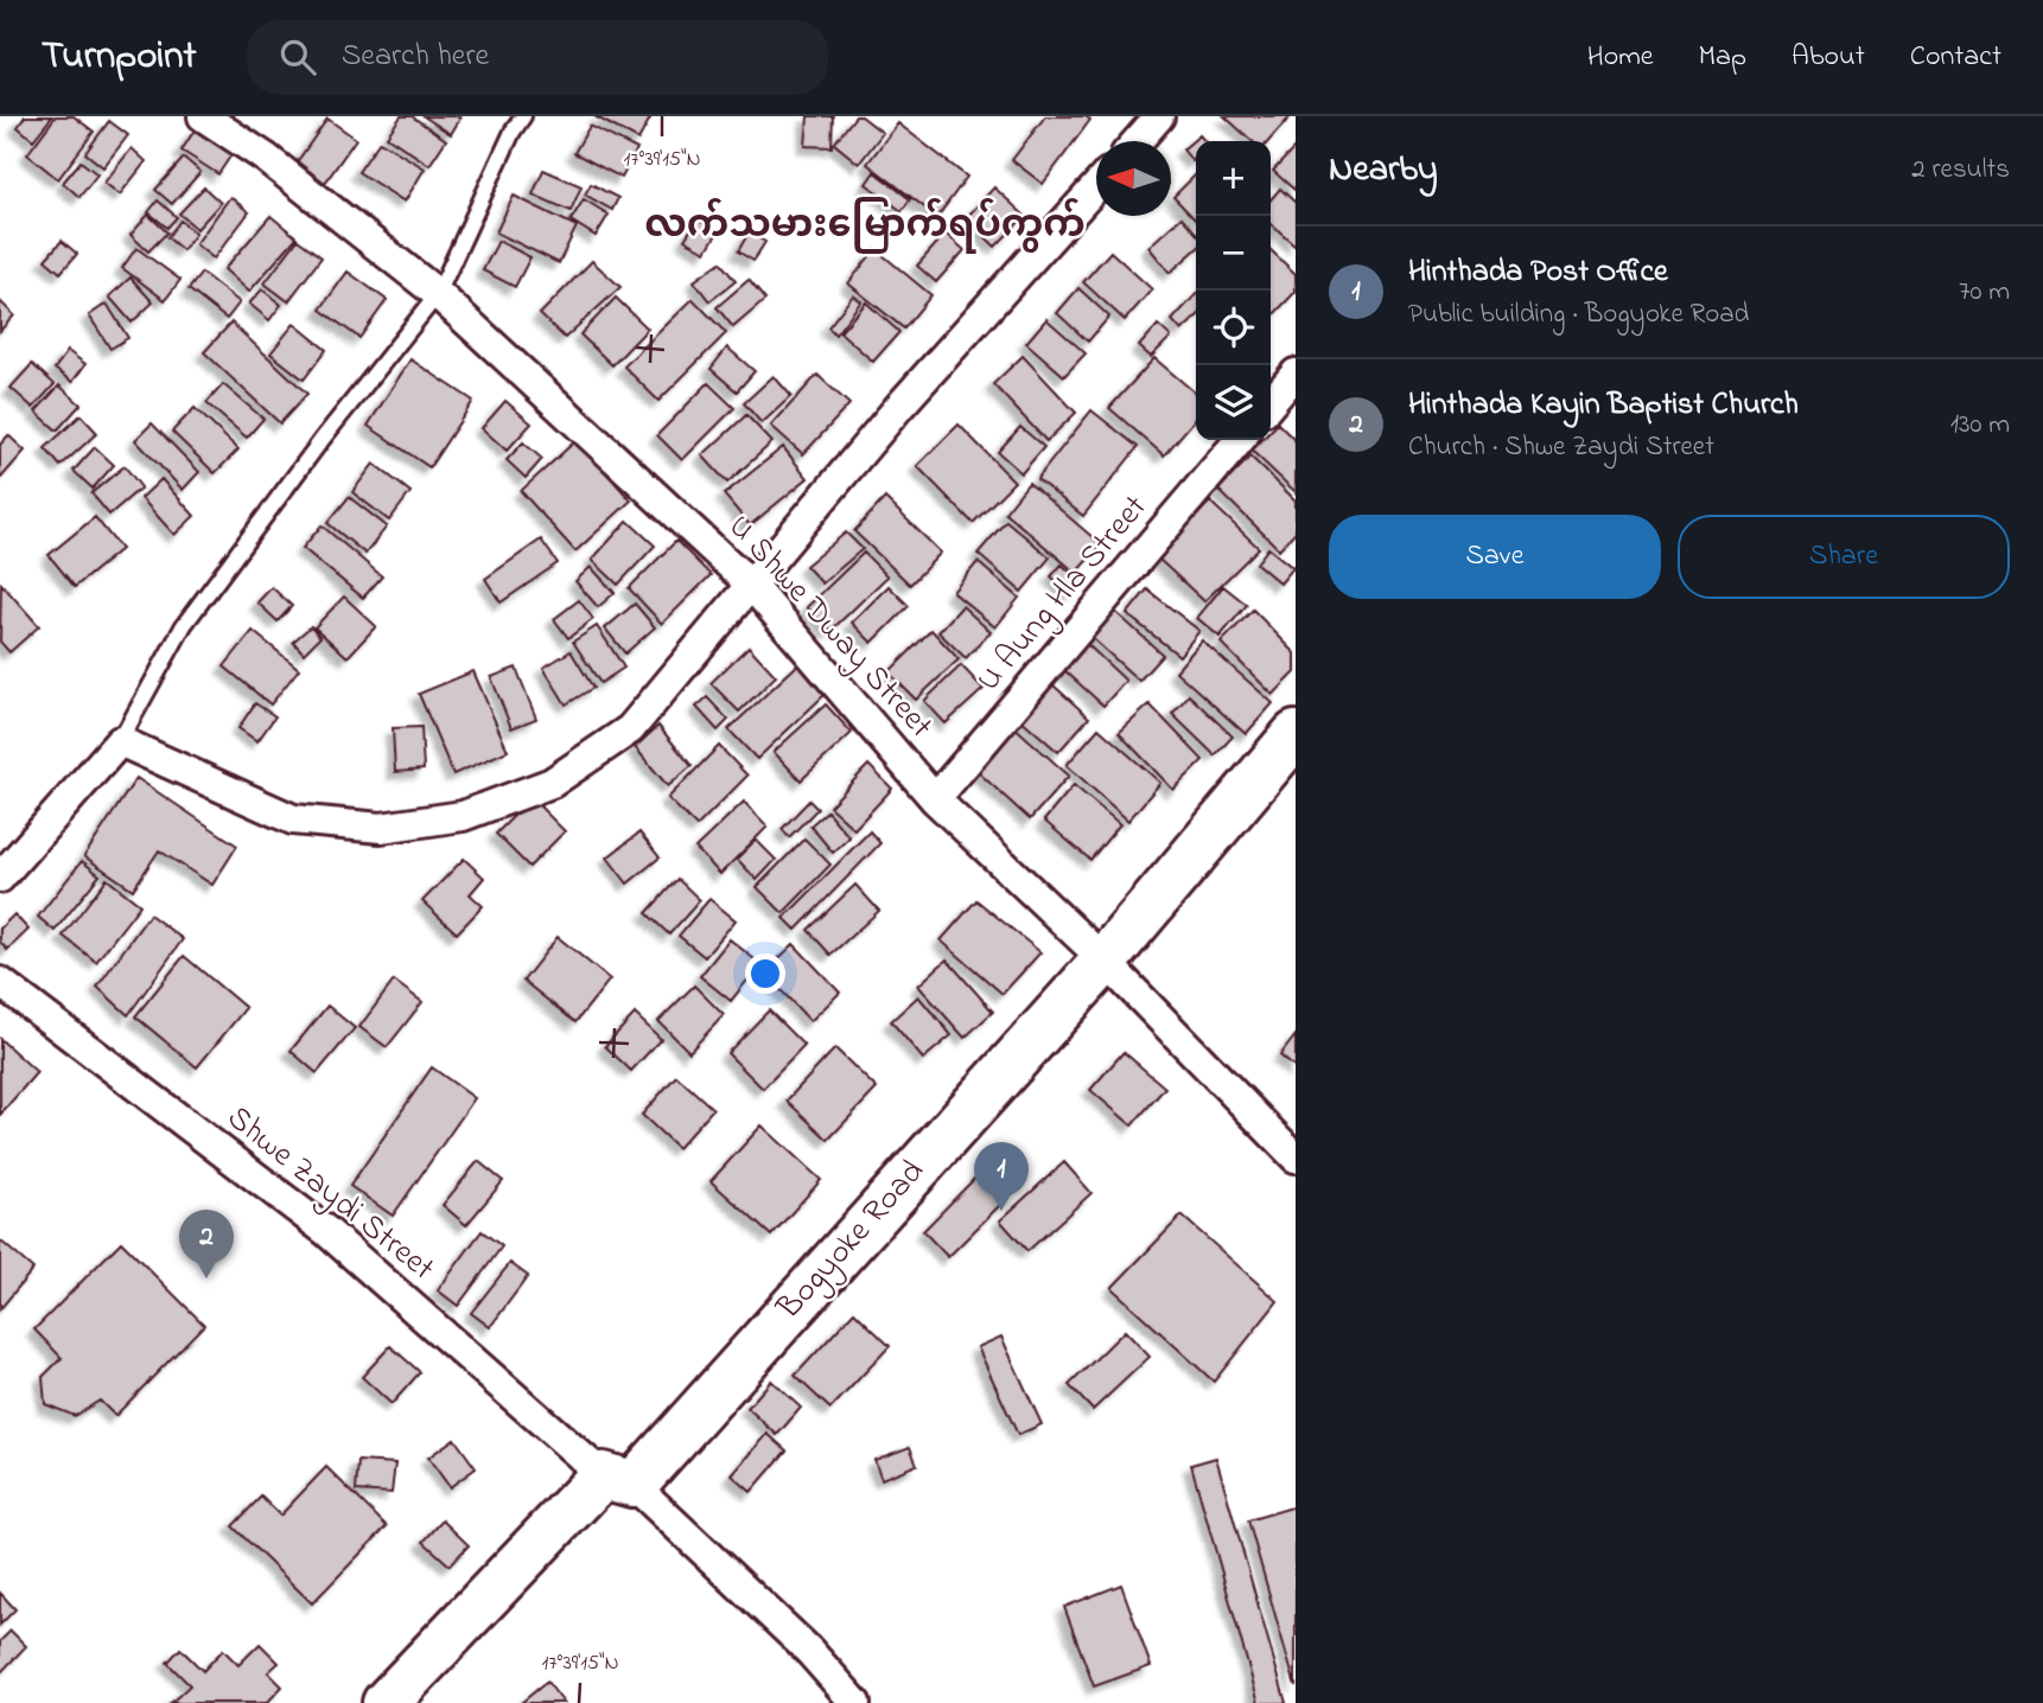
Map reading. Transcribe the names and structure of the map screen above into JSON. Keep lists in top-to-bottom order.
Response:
{
  "streets": {
    "main road": ["Bogyoke Road"],
    "street": ["U Aung Hla Street", "U Shwe Dway Street", "Shwe Zaydi Street"]
  },
  "crossings": [
    ["U Aung Hla Street", "U Shwe Dway Street"],
    ["U Shwe Dway Street", "Bogyoke Road"],
    ["Shwe Zaydi Street", "Bogyoke Road"]
  ],
  "districts": ["လက်သမားမြောက်ရပ်ကွက်"],
  "north": "left",
  "page": {
    "header": "Turnpoint",
    "search": "Search here",
    "nav": [
      "Home",
      "Map",
      "About",
      "Contact"
    ],
    "heading": ["Nearby", "2 results"],
    "map_buttons": ["+", "−"],
    "list": [
      {
        "mark": "1",
        "name": "Hinthada Post Office",
        "note": "Public building · Bogyoke Road",
        "value": "70 m"
      },
      {
        "mark": "2",
        "name": "Hinthada Kayin Baptist Church",
        "note": "Church · Shwe Zaydi Street",
        "value": "130 m"
      }
    ],
    "buttons": ["Save", "Share"],
    "pins": ["1", "2"]
  },
  "coordinates": ["17°39'15\"N"]
}
